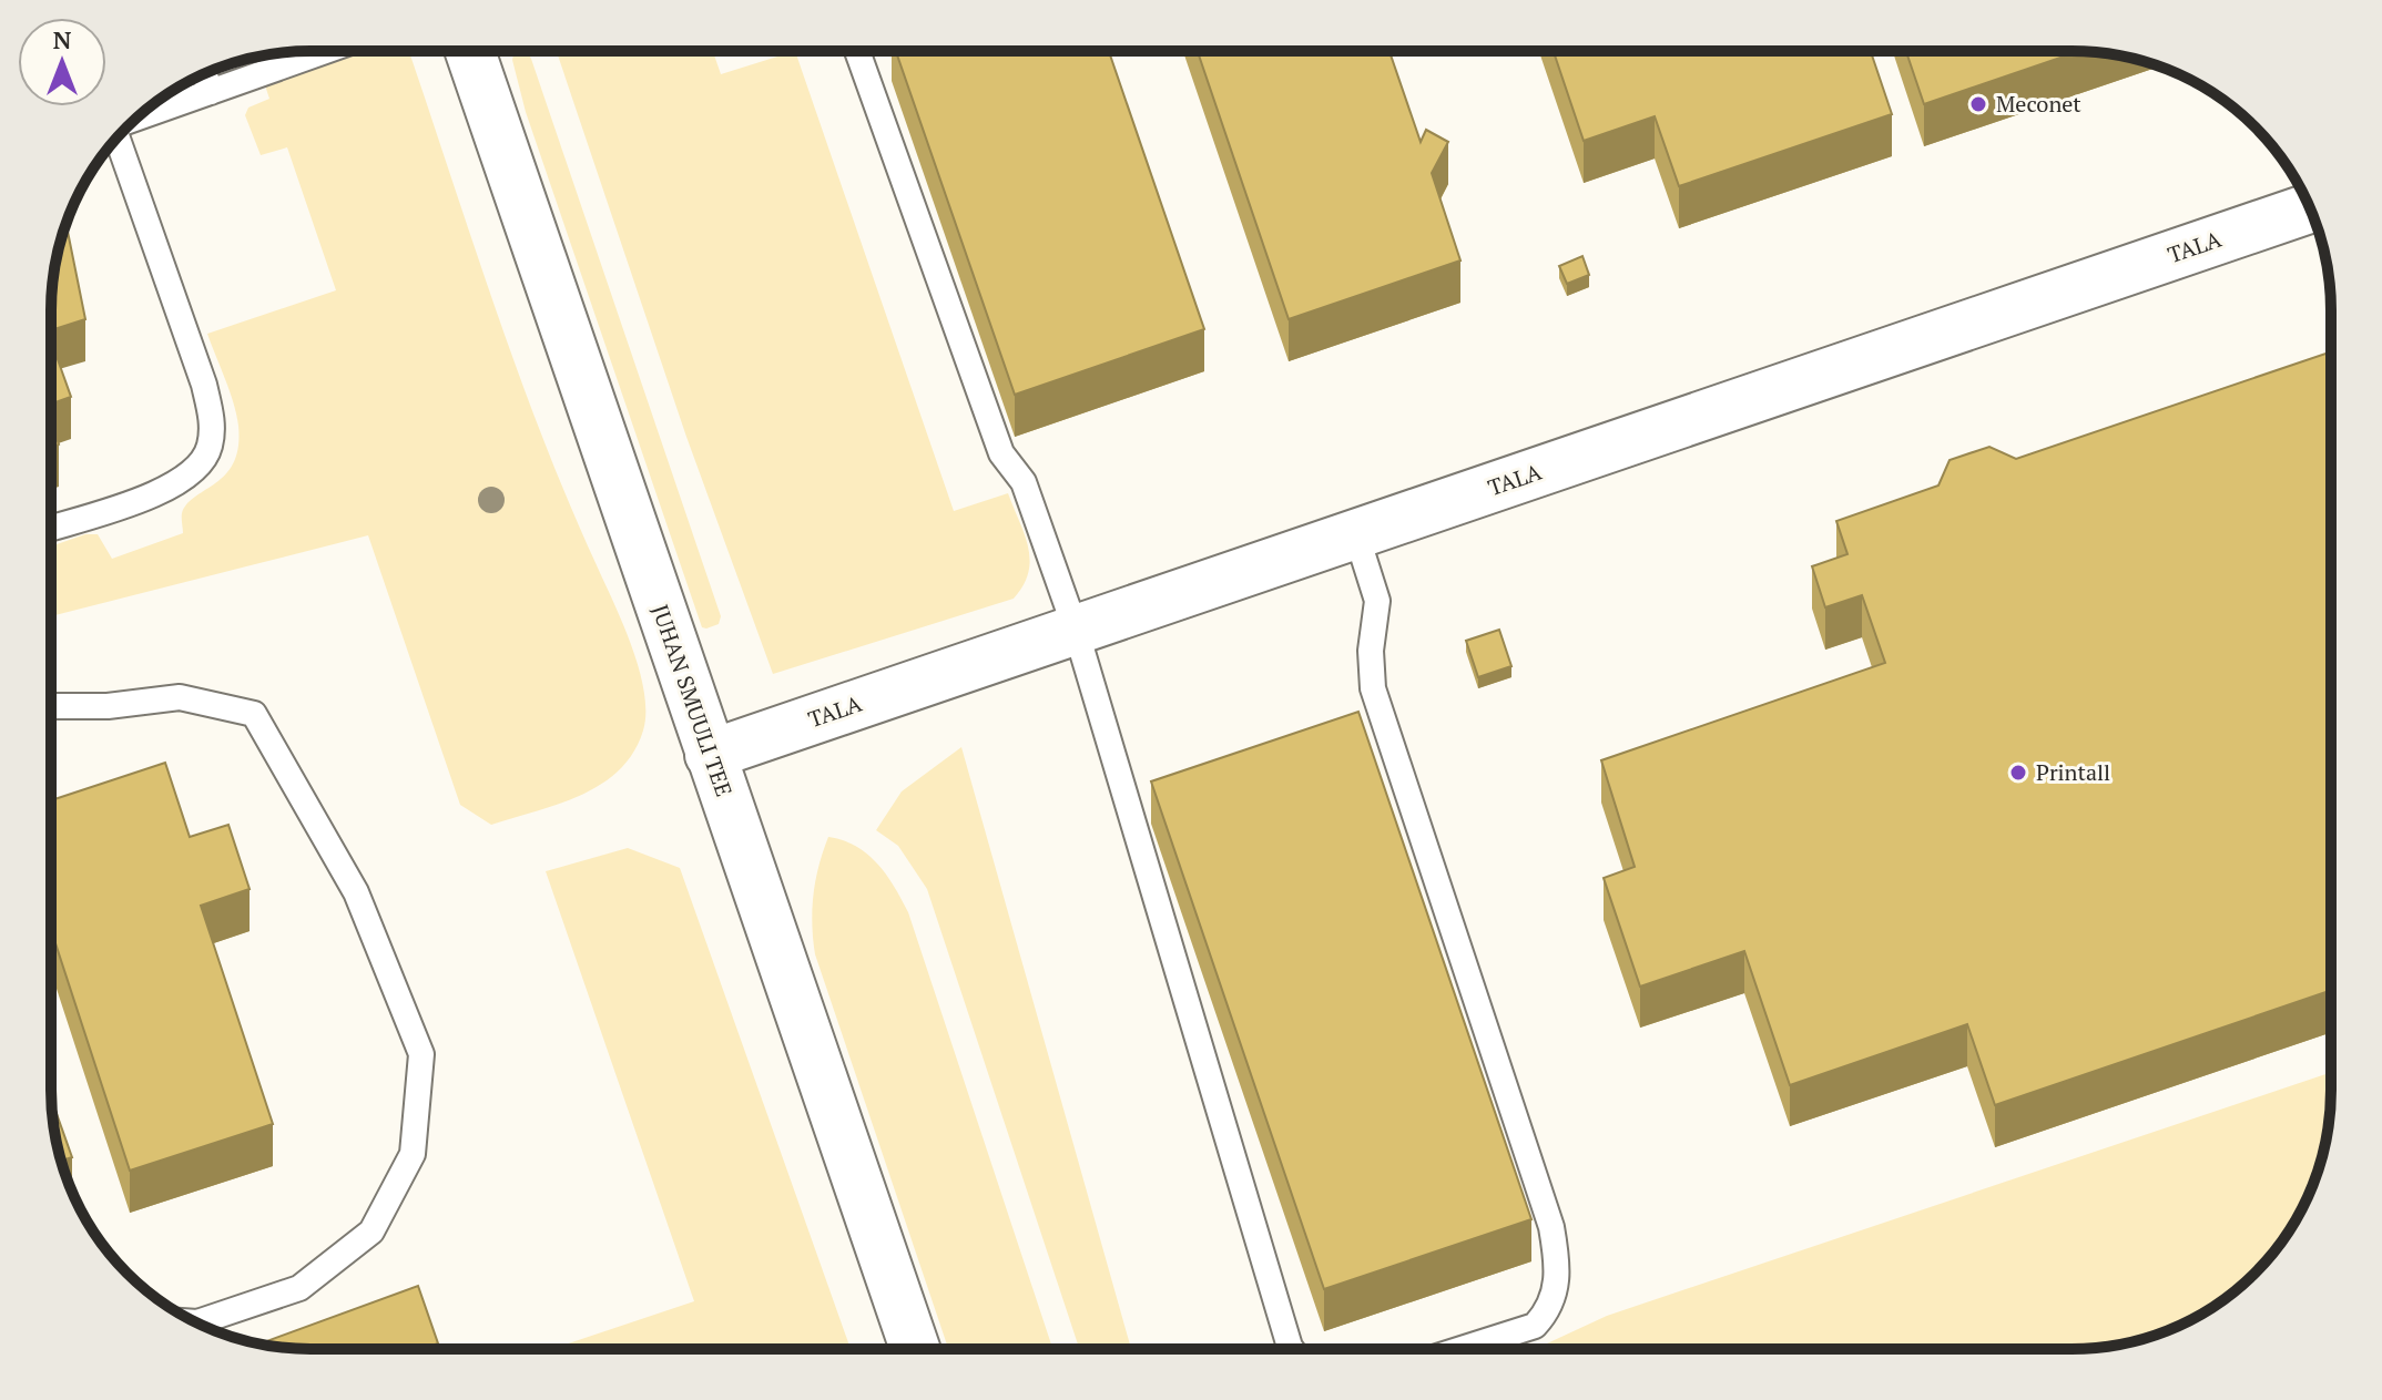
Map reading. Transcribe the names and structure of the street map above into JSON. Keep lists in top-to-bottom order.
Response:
{
  "streets": {
    "street": ["TALA", "JUHAN SMUULI TEE"]
  },
  "crossings": [
    ["TALA", "JUHAN SMUULI TEE"]
  ],
  "places": ["Meconet", "Printall"],
  "north": "top"
}
